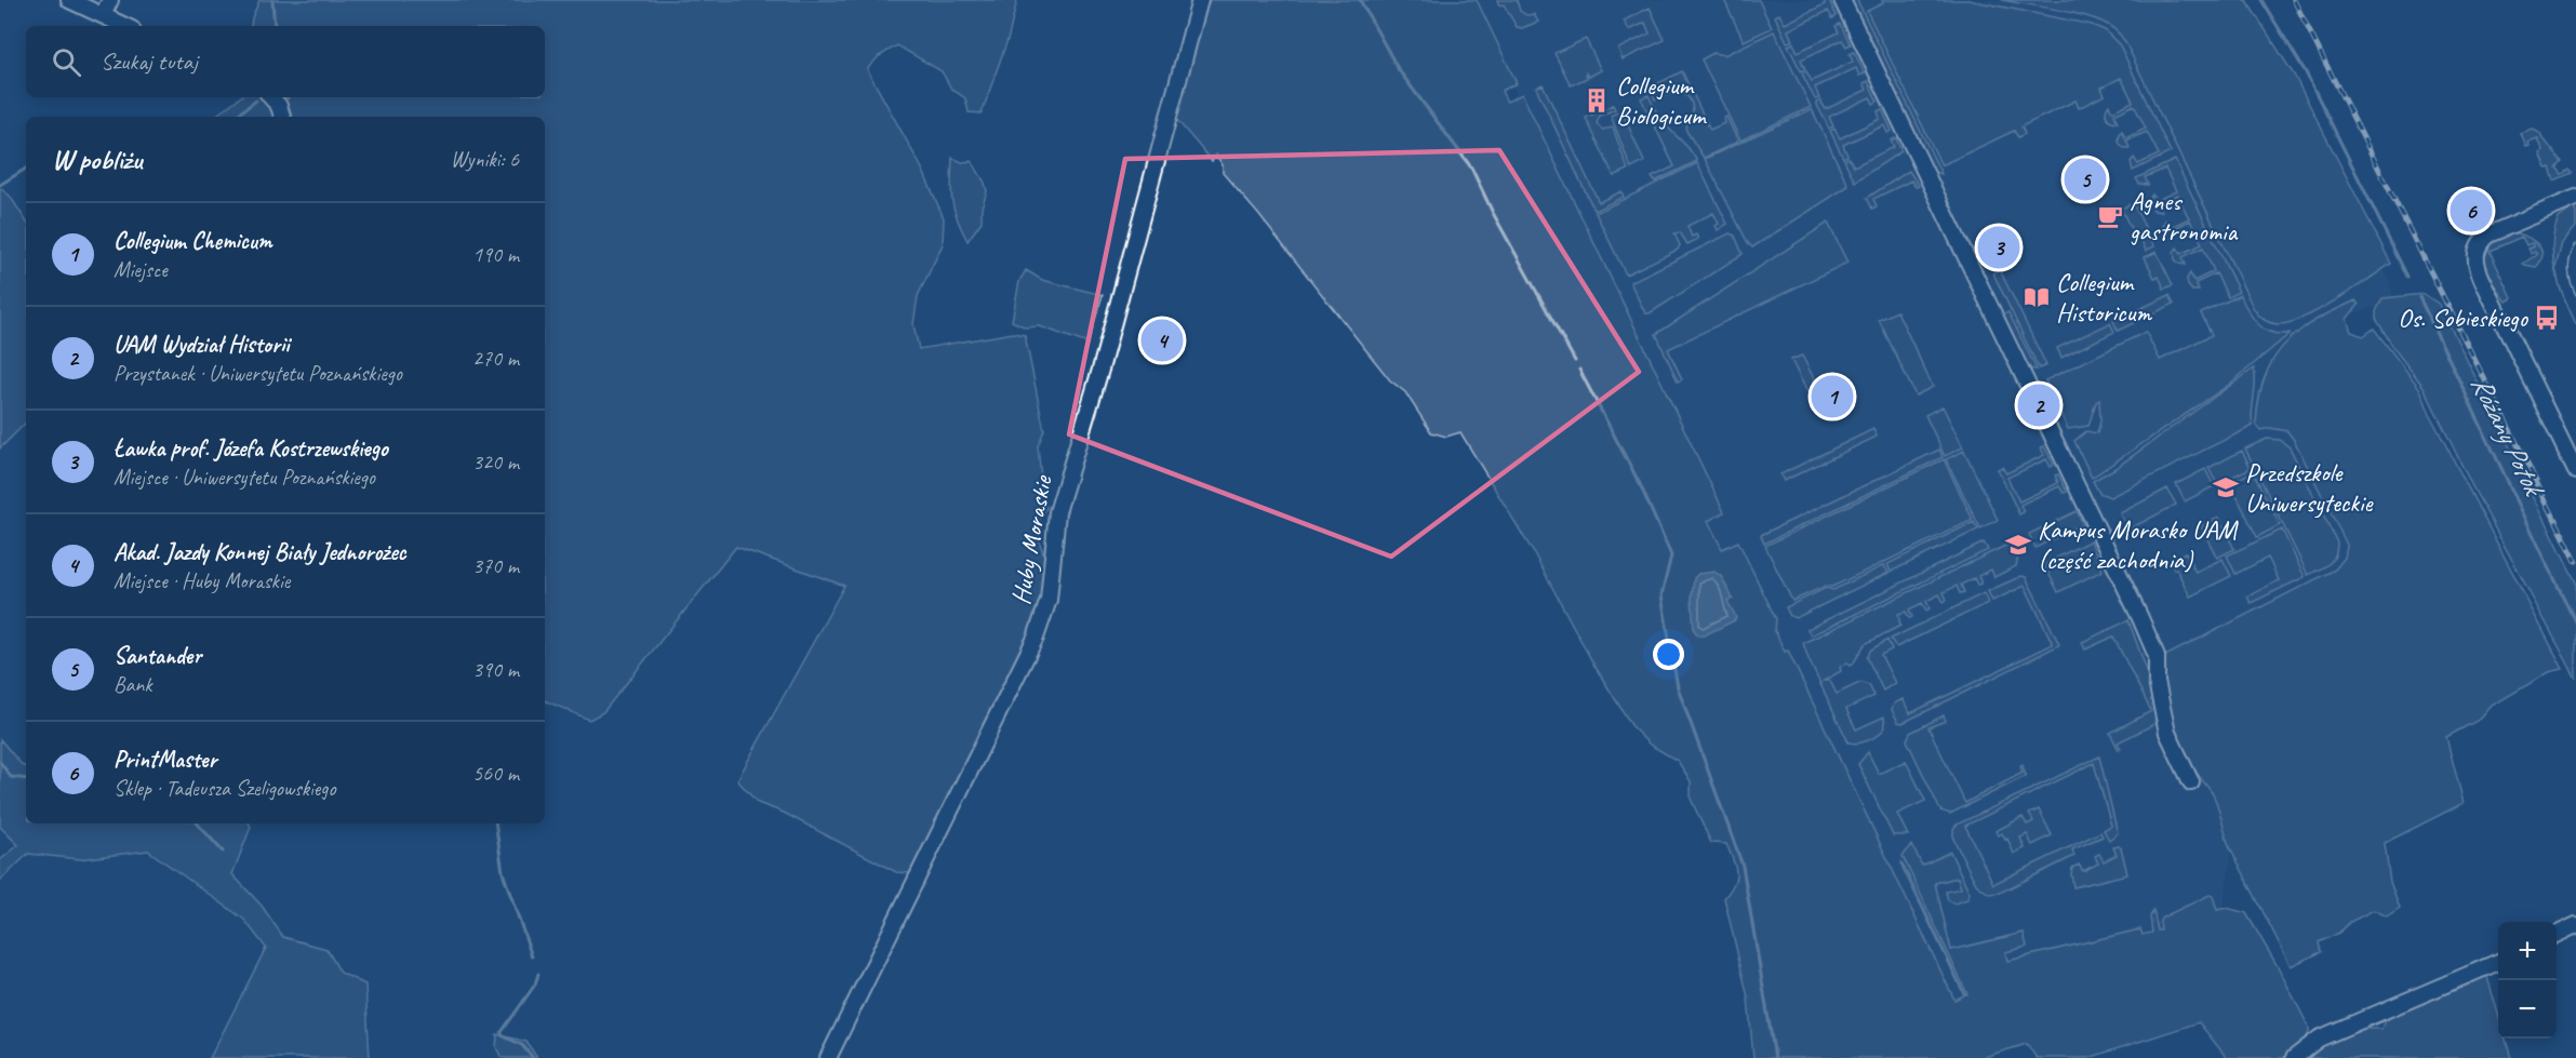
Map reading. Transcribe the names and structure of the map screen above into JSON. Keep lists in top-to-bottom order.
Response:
{
  "streets": {
    "street": ["Huby Moraskie"]
  },
  "water": ["Różany Potok"],
  "places": {
    "building": ["Collegium Biologicum"],
    "cafe": ["Agnes gastronomia"],
    "library": ["Collegium Historicum"],
    "bus stop": ["Os. Sobieskiego"],
    "school or university": ["Przedszkole Uniwersyteckie", "Kampus Morasko UAM (część zachodnia)"]
  },
  "page": {
    "search": "Szukaj tutaj",
    "heading": ["W pobliżu", "Wyniki: 6"],
    "pins": [
      "5",
      "6",
      "3",
      "4",
      "1",
      "2"
    ],
    "list": [
      {
        "mark": "1",
        "name": "Collegium Chemicum",
        "note": "Miejsce",
        "value": "190 m"
      },
      {
        "mark": "2",
        "name": "UAM Wydział Historii",
        "note": "Przystanek · Uniwersytetu Poznańskiego",
        "value": "270 m"
      },
      {
        "mark": "3",
        "name": "Ławka prof. Józefa Kostrzewskiego",
        "note": "Miejsce · Uniwersytetu Poznańskiego",
        "value": "320 m"
      },
      {
        "mark": "4",
        "name": "Akad. Jazdy Konnej Biały Jednorożec",
        "note": "Miejsce · Huby Moraskie",
        "value": "370 m"
      },
      {
        "mark": "5",
        "name": "Santander",
        "note": "Bank",
        "value": "390 m"
      },
      {
        "mark": "6",
        "name": "PrintMaster",
        "note": "Sklep · Tadeusza Szeligowskiego",
        "value": "560 m"
      }
    ],
    "map_buttons": ["+", "−"]
  }
}
